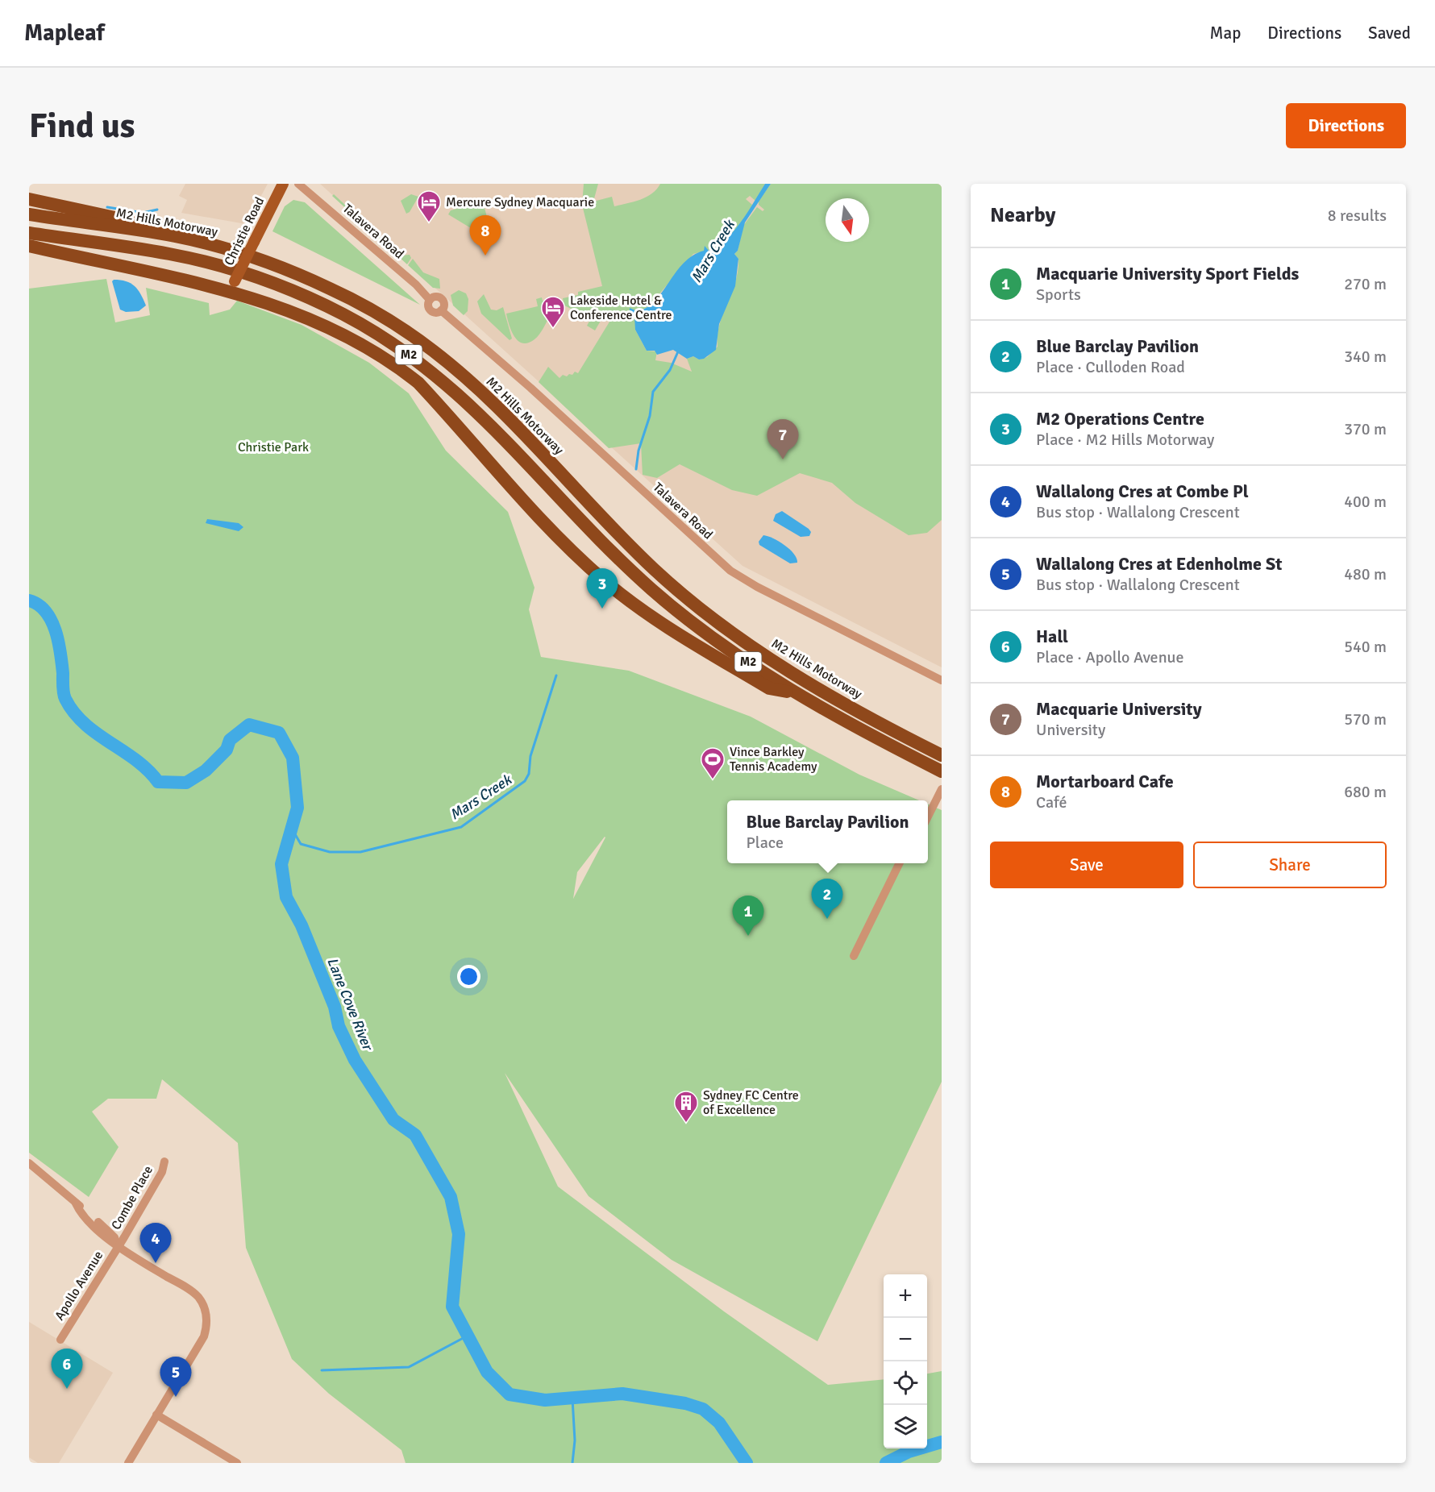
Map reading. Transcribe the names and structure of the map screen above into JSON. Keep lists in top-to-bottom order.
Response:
{
  "streets": {
    "highway": ["M2 Hills Motorway", "M2"],
    "main road": ["Christie Road"],
    "street": ["Talavera Road", "Combe Place", "Apollo Avenue"]
  },
  "crossings": [
    ["M2 Hills Motorway", "M2"],
    ["Christie Road", "M2"],
    ["Combe Place", "Apollo Avenue"]
  ],
  "water": ["Mars Creek", "Lane Cove River"],
  "parks": ["Christie Park"],
  "places": {
    "hotel": ["Mercure Sydney Macquarie", "Lakeside Hotel & Conference Centre"],
    "sports": ["Vince Barkley Tennis Academy"],
    "building": ["Sydney FC Centre of Excellence"]
  },
  "north": "bottom",
  "page": {
    "header": "Mapleaf",
    "nav": ["Map", "Directions", "Saved"],
    "buttons": [
      "Directions",
      ["Save", "Share"]
    ],
    "title": "Find us",
    "heading": ["Nearby", "8 results"],
    "pins": [
      "8",
      "7",
      "3",
      "2",
      "1",
      "4",
      "6",
      "5"
    ],
    "list": [
      {
        "mark": "1",
        "name": "Macquarie University Sport Fields",
        "note": "Sports",
        "value": "270 m"
      },
      {
        "mark": "2",
        "name": "Blue Barclay Pavilion",
        "note": "Place · Culloden Road",
        "value": "340 m"
      },
      {
        "mark": "3",
        "name": "M2 Operations Centre",
        "note": "Place · M2 Hills Motorway",
        "value": "370 m"
      },
      {
        "mark": "4",
        "name": "Wallalong Cres at Combe Pl",
        "note": "Bus stop · Wallalong Crescent",
        "value": "400 m"
      },
      {
        "mark": "5",
        "name": "Wallalong Cres at Edenholme St",
        "note": "Bus stop · Wallalong Crescent",
        "value": "480 m"
      },
      {
        "mark": "6",
        "name": "Hall",
        "note": "Place · Apollo Avenue",
        "value": "540 m"
      },
      {
        "mark": "7",
        "name": "Macquarie University",
        "note": "University",
        "value": "570 m"
      },
      {
        "mark": "8",
        "name": "Mortarboard Cafe",
        "note": "Café",
        "value": "680 m"
      }
    ],
    "popup": ["Blue Barclay Pavilion", "Place"],
    "map_buttons": ["+", "−"]
  }
}
